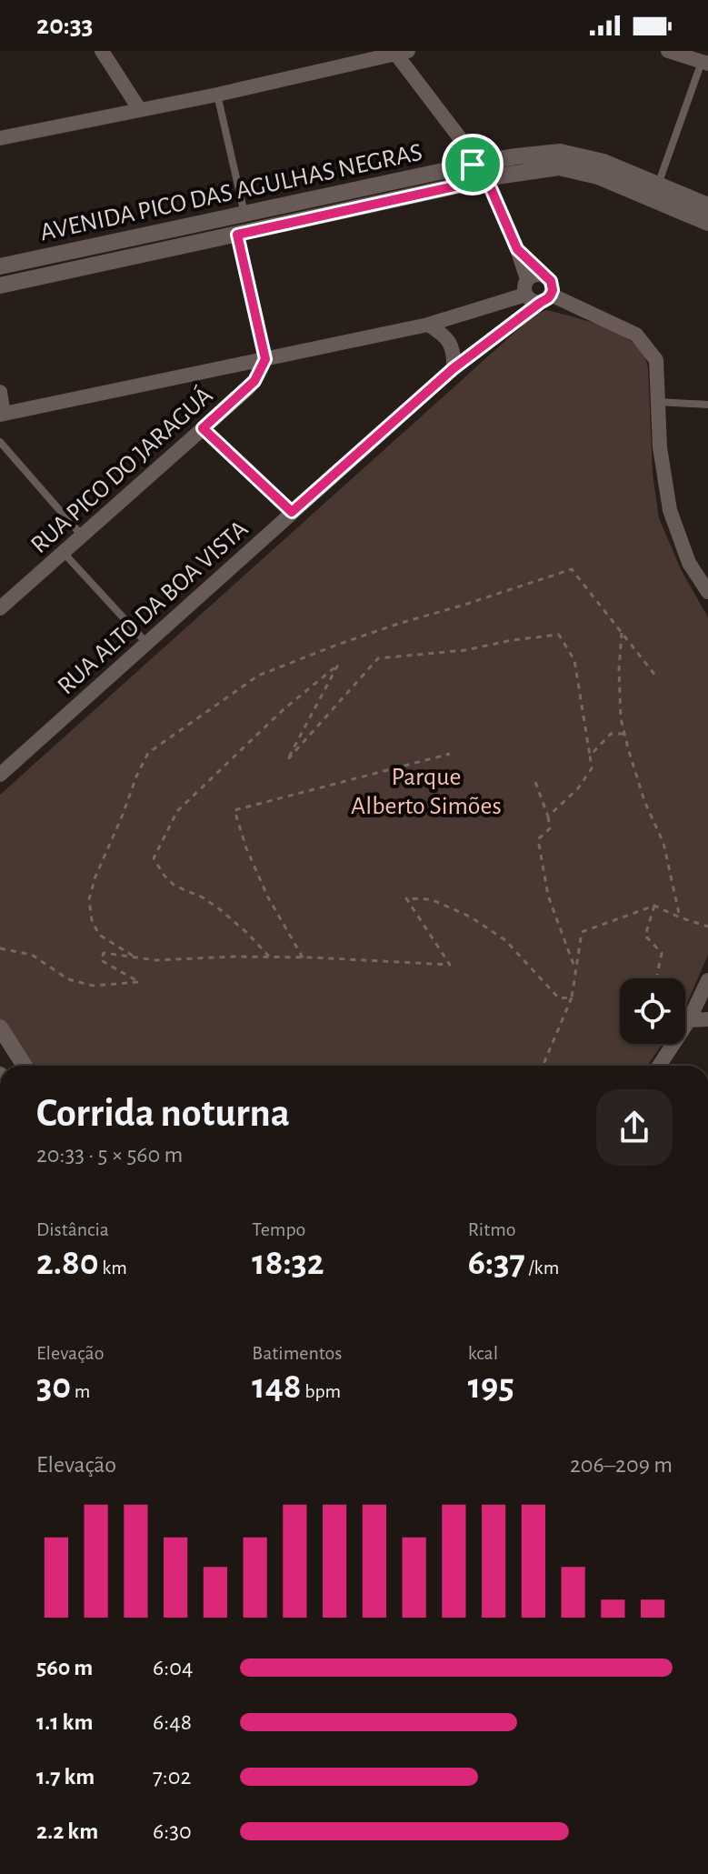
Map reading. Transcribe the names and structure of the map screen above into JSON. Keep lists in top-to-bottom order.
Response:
{
  "streets": {
    "street": ["AVENIDA PICO DAS AGULHAS NEGRAS", "RUA PICO DO JARAGUÁ", "RUA ALTO DA BOA VISTA"]
  },
  "parks": ["Parque Alberto Simões"],
  "page": {
    "status": "20:33",
    "heading": ["Corrida noturna", "20:33 · 5 × 560 m"],
    "stats": [
      ["Distância", "2.80 km"],
      ["Tempo", "18:32"],
      ["Ritmo", "6:37 /km"],
      ["Elevação", "30 m"],
      ["Batimentos", "148 bpm"],
      ["kcal", "195"]
    ],
    "chart": ["Elevação", "206–209 m"],
    "list": [
      {
        "name": "560 m",
        "note": "6:04"
      },
      {
        "name": "1.1 km",
        "note": "6:48"
      },
      {
        "name": "1.7 km",
        "note": "7:02"
      },
      {
        "name": "2.2 km",
        "note": "6:30"
      }
    ]
  }
}
